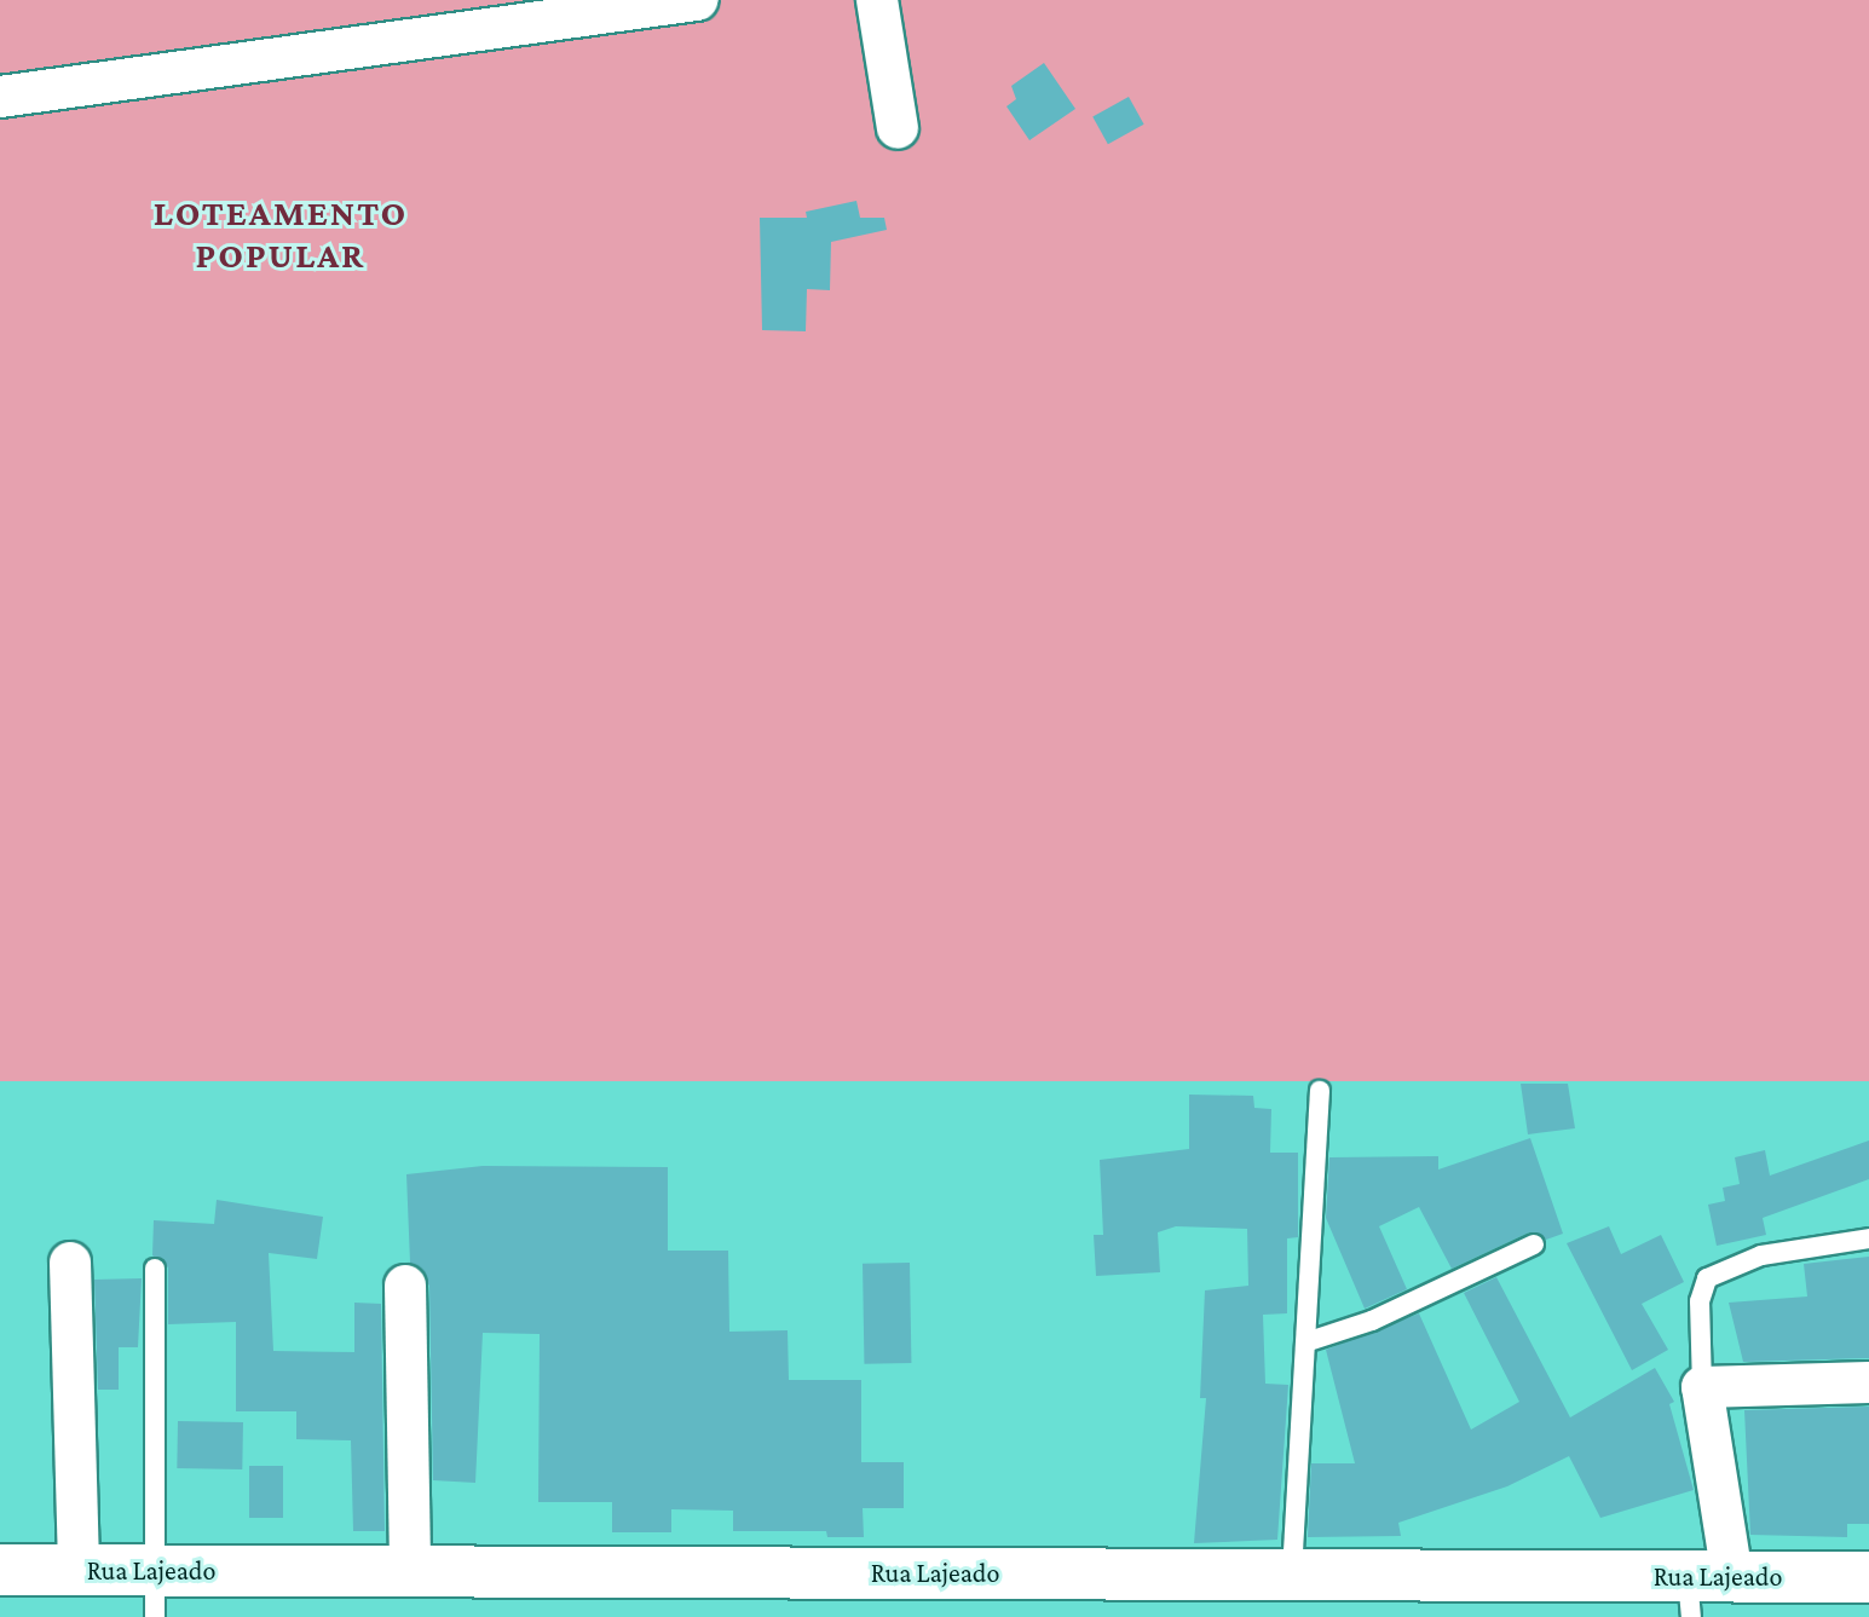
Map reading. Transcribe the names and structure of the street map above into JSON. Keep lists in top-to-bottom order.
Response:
{
  "streets": {
    "street": ["Rua Lajeado"]
  },
  "districts": ["LOTEAMENTO POPULAR"]
}
